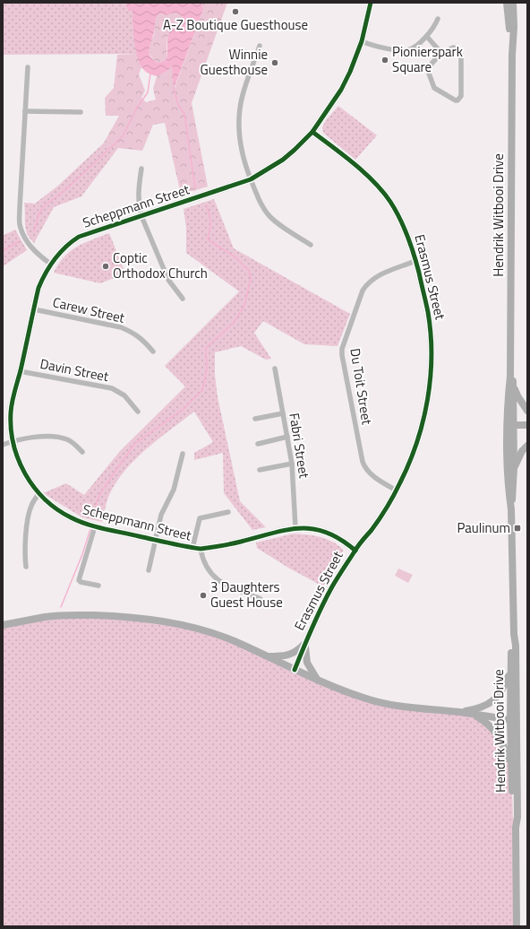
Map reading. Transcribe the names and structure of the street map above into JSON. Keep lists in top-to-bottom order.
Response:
{
  "streets": {
    "street": [
      "Scheppmann Street",
      "Hendrik Witbooi Drive",
      "Erasmus Street",
      "Carew Street",
      "Davin Street",
      "Du Toit Street",
      "Fabri Street"
    ]
  },
  "crossings": [
    ["Scheppmann Street", "Erasmus Street"],
    ["Scheppmann Street", "Carew Street"],
    ["Scheppmann Street", "Davin Street"],
    ["Scheppmann Street", "Fabri Street"],
    ["Erasmus Street", "Du Toit Street"]
  ],
  "places": {
    "other": [
      "A-Z Boutique Guesthouse",
      "Pionierspark Square",
      "Winnie Guesthouse",
      "Coptic Orthodox Church",
      "3 Daughters Guest House"
    ],
    "transit": ["Paulinum"]
  }
}
